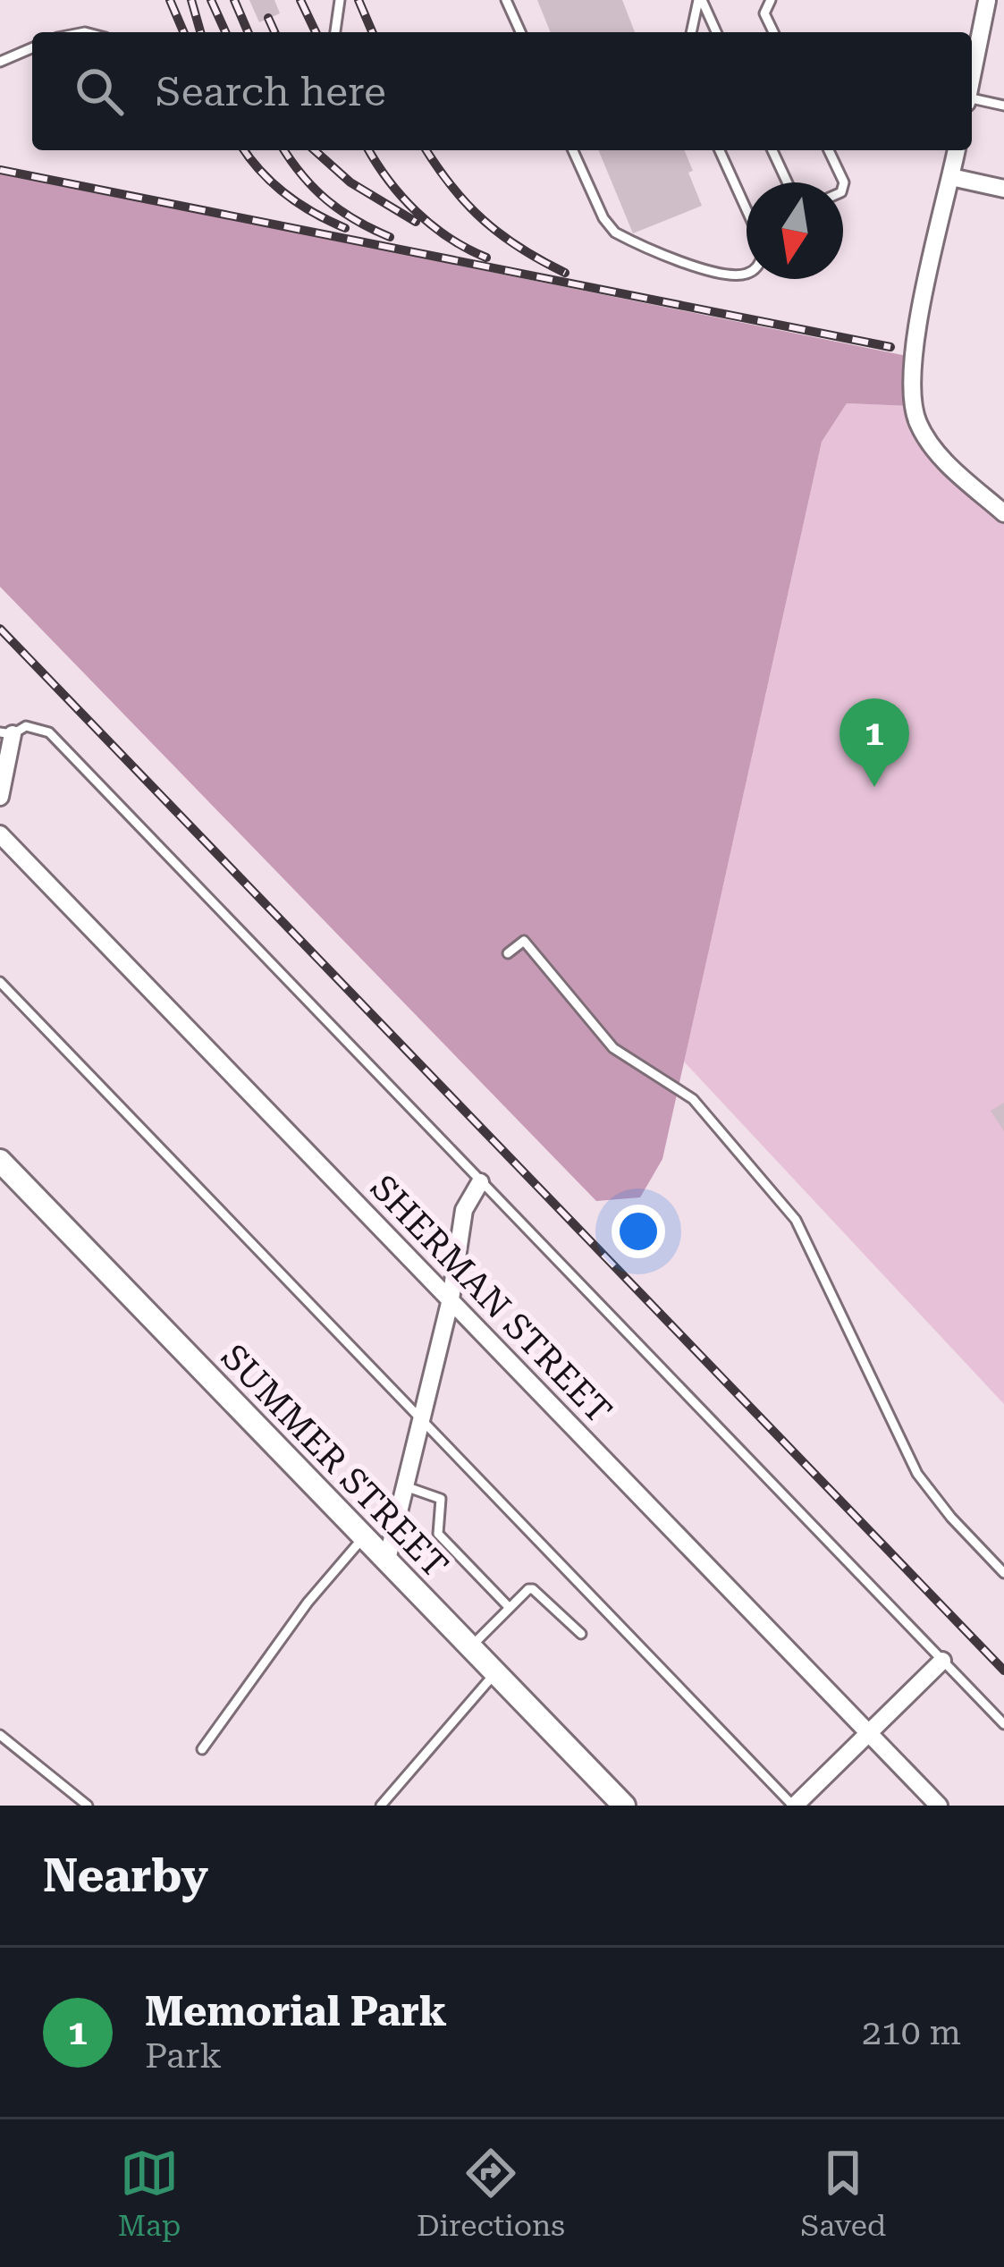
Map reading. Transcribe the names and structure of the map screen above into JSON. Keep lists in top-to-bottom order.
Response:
{
  "streets": {
    "street": ["SHERMAN STREET", "SUMMER STREET"]
  },
  "north": "bottom",
  "page": {
    "search": "Search here",
    "pins": "1",
    "heading": "Nearby",
    "list": [
      {
        "mark": "1",
        "name": "Memorial Park",
        "note": "Park",
        "value": "210 m"
      }
    ],
    "nav": ["Map", "Directions", "Saved"]
  }
}
